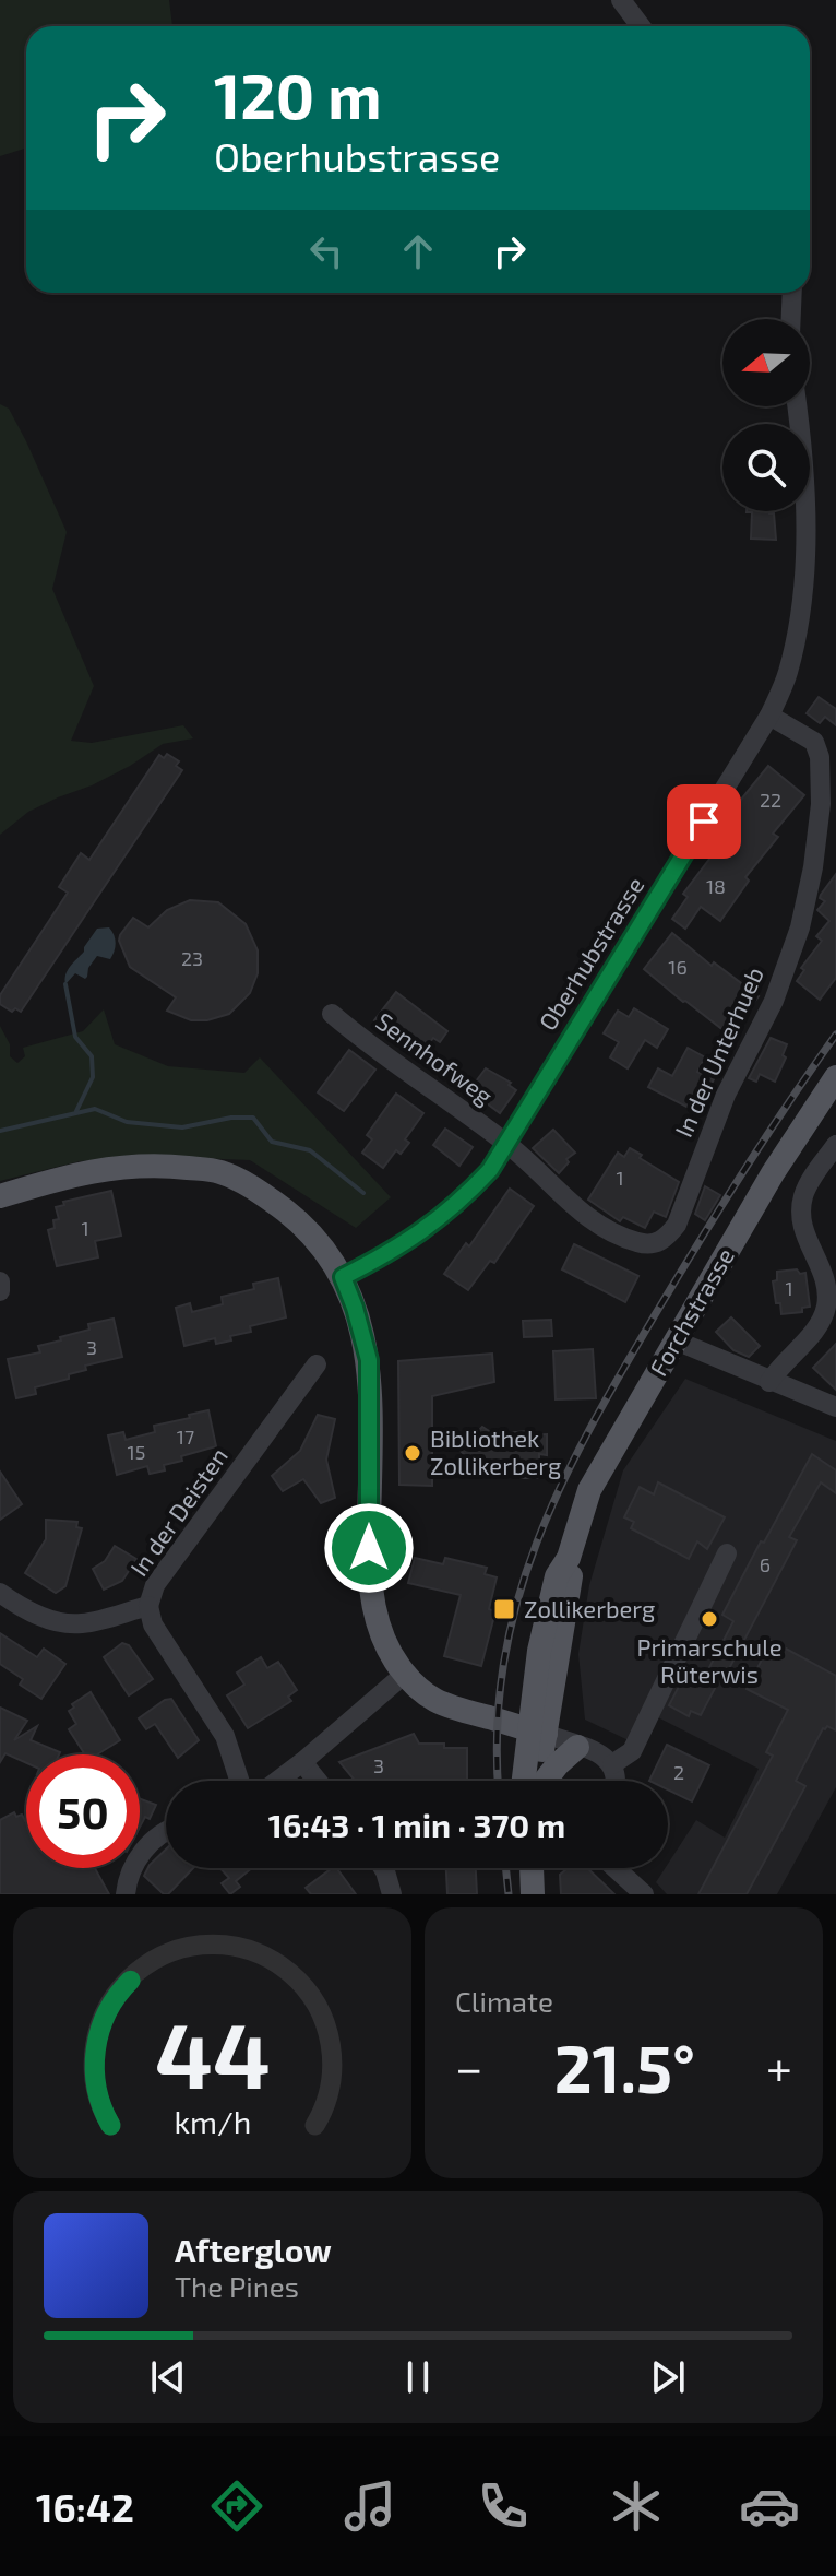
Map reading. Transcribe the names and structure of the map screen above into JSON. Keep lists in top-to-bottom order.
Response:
{
  "streets": {
    "main road": ["Forchstrasse"],
    "street": [
      "Oberhubstrasse",
      "In der Unterhueb",
      "Sennhofweg",
      "In der Deisten"
    ]
  },
  "crossings": [
    ["Oberhubstrasse", "In der Unterhueb"],
    ["Oberhubstrasse", "Sennhofweg"],
    ["In der Unterhueb", "Sennhofweg"]
  ],
  "places": {
    "other": ["Bibliothek Zollikerberg", "Primarschule Rüterwis"],
    "transit": ["Zollikerberg"]
  },
  "house_numbers": [
    "22",
    "18",
    "23",
    "16",
    "1",
    "1",
    "1",
    "3",
    "17",
    "15",
    "6",
    "3",
    "2"
  ],
  "north": "left",
  "page": {
    "turn": ["120 m", "Oberhubstrasse"],
    "limit": "50",
    "trip": "16:43 · 1 min · 370 m",
    "tile": "Climate",
    "heat": ["−", "21.5°", "+"],
    "song": ["Afterglow", "The Pines"],
    "tabs": "16:42",
    "gauge": ["44", "km/h"]
  }
}
